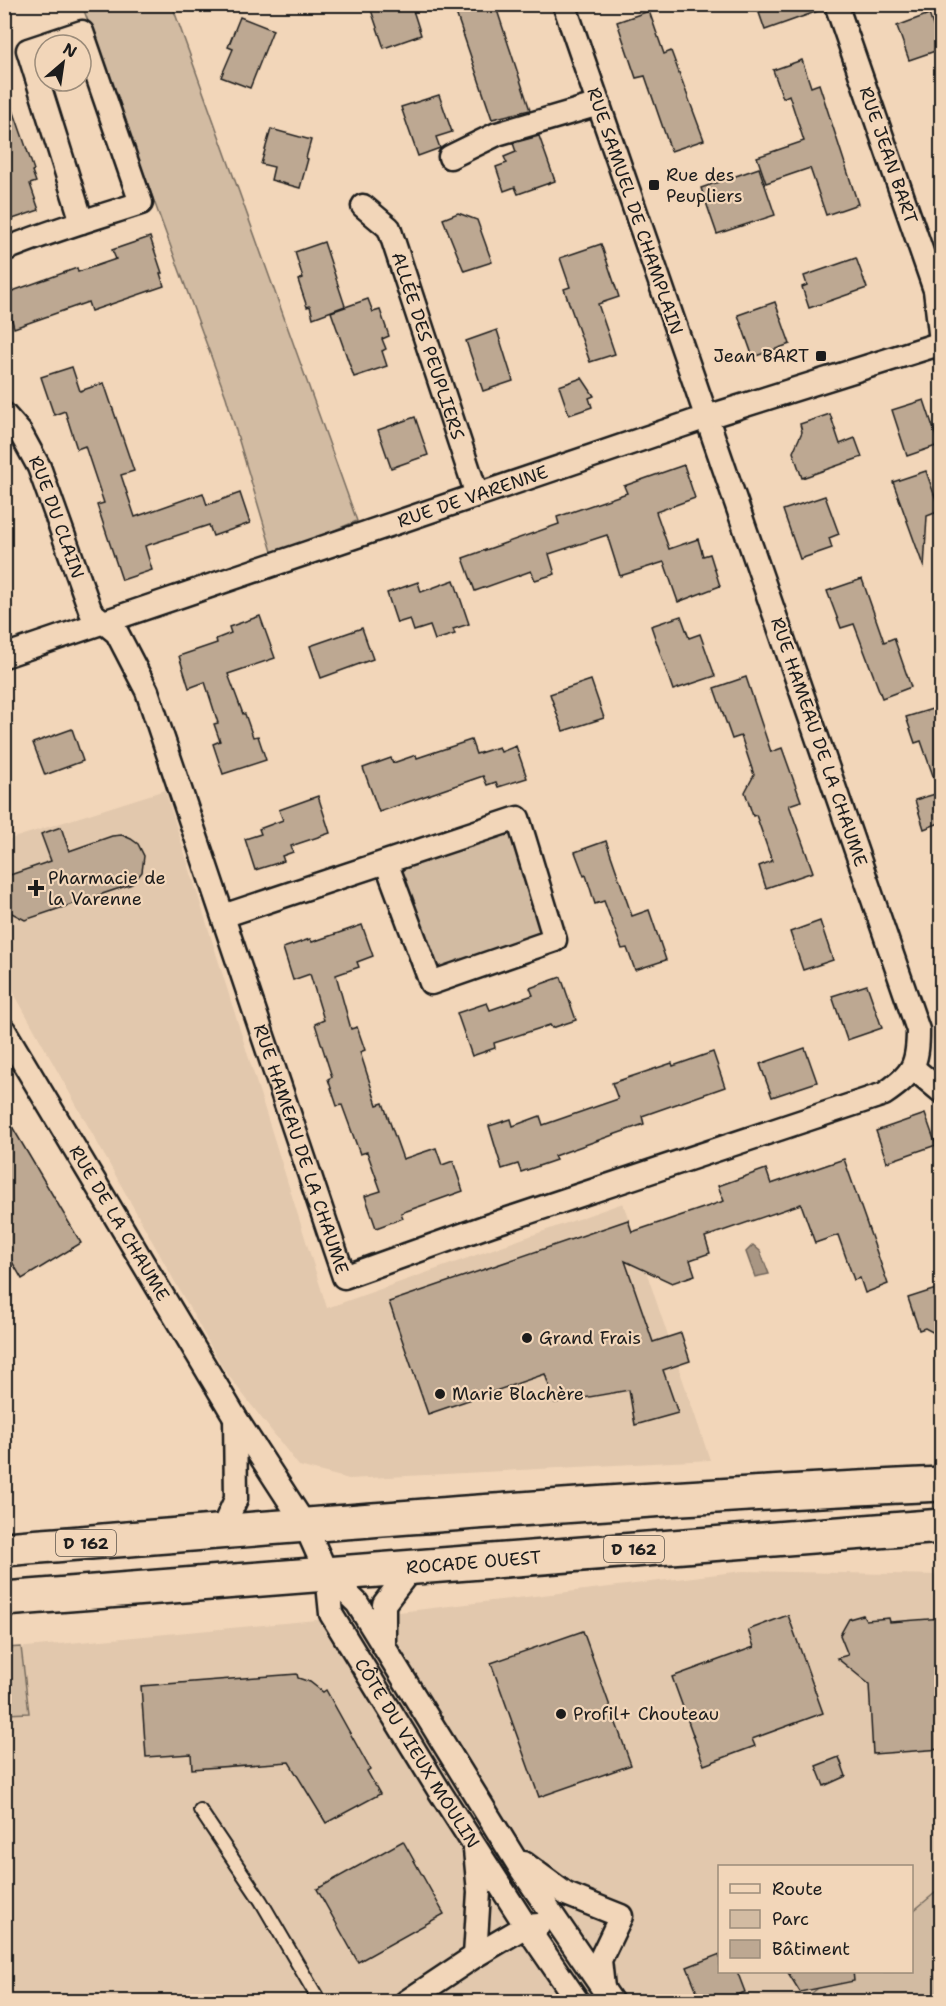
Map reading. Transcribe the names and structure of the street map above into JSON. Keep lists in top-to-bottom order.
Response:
{
  "streets": {
    "main road": ["D 162", "ROCADE OUEST"],
    "street": [
      "RUE JEAN BART",
      "RUE SAMUEL DE CHAMPLAIN",
      "ALLÉE DES PEUPLIERS",
      "RUE DE VARENNE",
      "RUE DU CLAIN",
      "RUE HAMEAU DE LA CHAUME",
      "RUE DE LA CHAUME",
      "CÔTE DU VIEUX MOULIN"
    ]
  },
  "crossings": [
    ["RUE JEAN BART", "RUE DE VARENNE"],
    ["RUE SAMUEL DE CHAMPLAIN", "RUE DE VARENNE"],
    ["RUE SAMUEL DE CHAMPLAIN", "RUE HAMEAU DE LA CHAUME"],
    ["ALLÉE DES PEUPLIERS", "RUE DE VARENNE"],
    ["RUE DE VARENNE", "RUE DU CLAIN"],
    ["RUE DE VARENNE", "RUE HAMEAU DE LA CHAUME"],
    ["RUE DU CLAIN", "RUE HAMEAU DE LA CHAUME"],
    ["RUE DE LA CHAUME", "D 162"],
    ["RUE DE LA CHAUME", "ROCADE OUEST"],
    ["RUE DE LA CHAUME", "CÔTE DU VIEUX MOULIN"],
    ["ROCADE OUEST", "CÔTE DU VIEUX MOULIN"]
  ],
  "places": {
    "transit": ["Rue des Peupliers", "Jean BART"],
    "health": ["Pharmacie de la Varenne"],
    "other": ["Grand Frais", "Marie Blachère", "Profil+ Chouteau"]
  },
  "legend": ["Route", "Parc", "Bâtiment"],
  "north": "top right"
}
